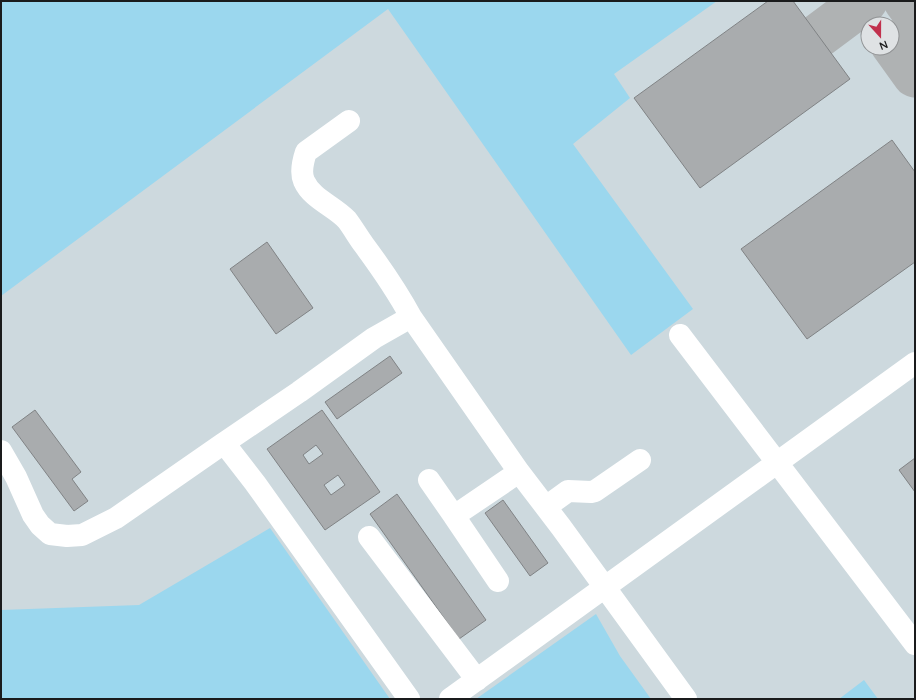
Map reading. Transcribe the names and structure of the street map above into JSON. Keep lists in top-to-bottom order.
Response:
{
  "north": "bottom"
}
